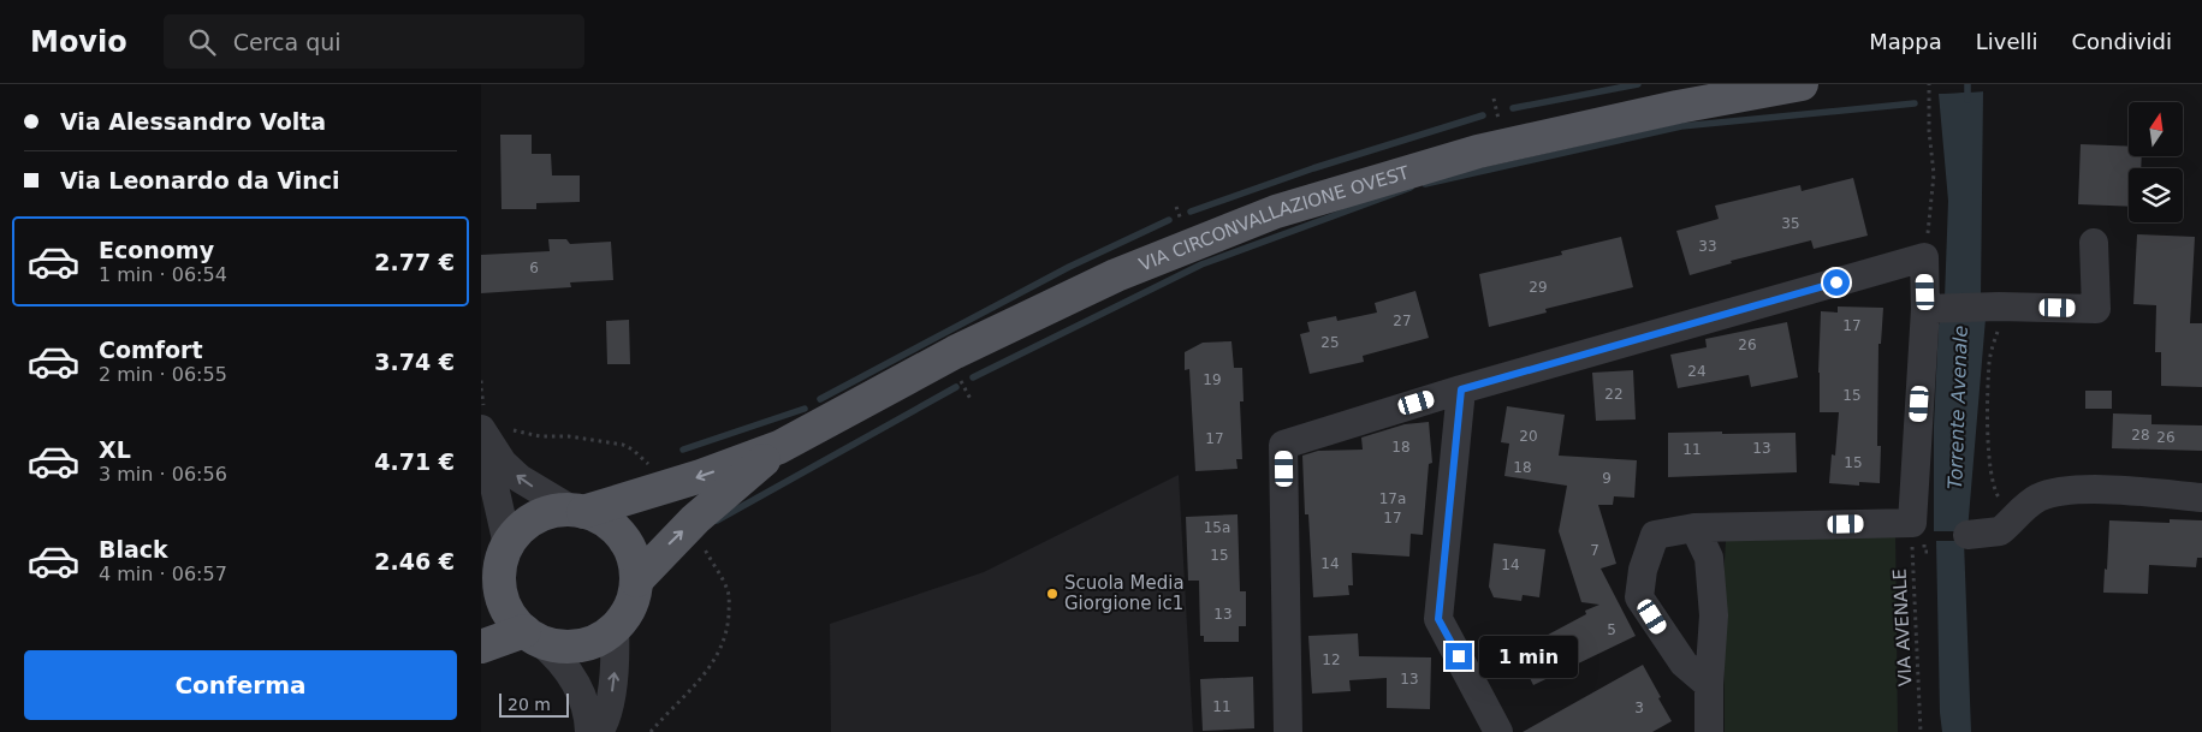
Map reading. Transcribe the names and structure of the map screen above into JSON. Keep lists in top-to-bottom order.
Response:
{
  "streets": {
    "main road": ["VIA CIRCONVALLAZIONE OVEST"],
    "path": ["VIA AVENALE"]
  },
  "water": ["Torrente Avenale"],
  "places": ["Scuola Media Giorgione ic1"],
  "house_numbers": [
    "35",
    "33",
    "6",
    "29",
    "27",
    "17",
    "25",
    "26",
    "24",
    "19",
    "22",
    "15",
    "28",
    "20",
    "26",
    "17",
    "18",
    "13",
    "11",
    "15",
    "18",
    "9",
    "17a",
    "17",
    "15a",
    "7",
    "15",
    "14",
    "14",
    "13",
    "5",
    "12",
    "13",
    "11",
    "3"
  ],
  "scale_bar": "20 m",
  "north": "top",
  "page": {
    "header": "Movio",
    "search": "Cerca qui",
    "nav": ["Mappa", "Livelli", "Condividi"],
    "banner": ["Via Alessandro Volta", "Via Leonardo da Vinci"],
    "list": [
      {
        "name": "Economy",
        "note": "1 min · 06:54",
        "value": "2.77 €"
      },
      {
        "name": "Comfort",
        "note": "2 min · 06:55",
        "value": "3.74 €"
      },
      {
        "name": "XL",
        "note": "3 min · 06:56",
        "value": "4.71 €"
      },
      {
        "name": "Black",
        "note": "4 min · 06:57",
        "value": "2.46 €"
      }
    ],
    "bubble": "1 min",
    "buttons": "Conferma",
    "scale": "20 m"
  }
}
